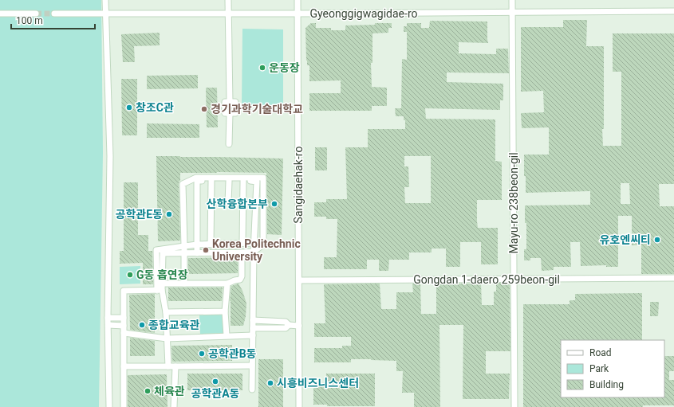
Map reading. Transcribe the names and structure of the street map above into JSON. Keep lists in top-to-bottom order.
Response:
{
  "streets": {
    "street": [
      "Gyeonggigwagidae-ro",
      "Sangidaehak-ro",
      "Mayu-ro 238beon-gil",
      "Gongdan 1-daero 259beon-gil"
    ]
  },
  "crossings": [
    ["Gyeonggigwagidae-ro", "Sangidaehak-ro"],
    ["Gyeonggigwagidae-ro", "Mayu-ro 238beon-gil"],
    ["Sangidaehak-ro", "Gongdan 1-daero 259beon-gil"],
    ["Mayu-ro 238beon-gil", "Gongdan 1-daero 259beon-gil"]
  ],
  "places": [
    "운동장",
    "창조C관",
    "경기과학기술대학교",
    "산학융합본부",
    "공학관E동",
    "유호엔씨티",
    "Korea Politechnic University",
    "G동 흡연장",
    "종합교육관",
    "공학관B동",
    "공학관A동",
    "시흥비즈니스센터",
    "체육관"
  ],
  "legend": ["Road", "Park", "Building"],
  "scale_bar": "100 m"
}
